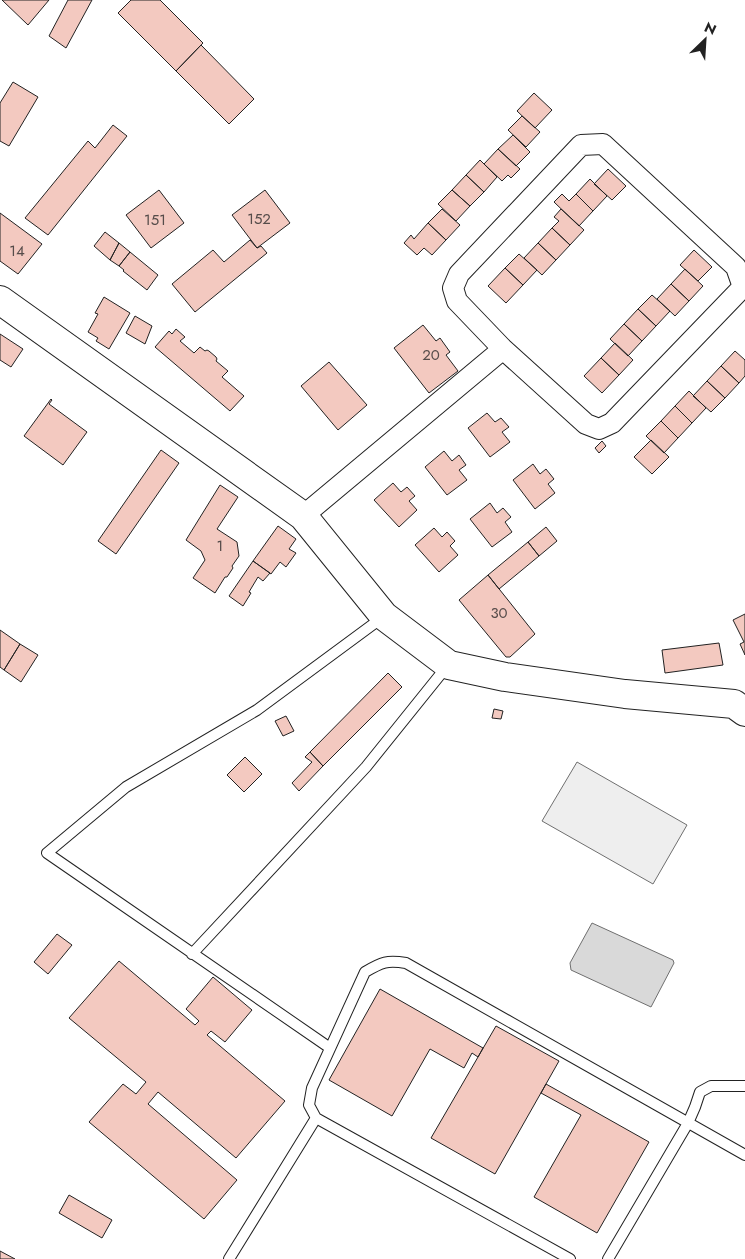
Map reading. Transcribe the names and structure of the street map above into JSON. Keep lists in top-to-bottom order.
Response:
{
  "house_numbers": [
    "152",
    "151",
    "14",
    "20",
    "1",
    "30"
  ],
  "north": "top right"
}
